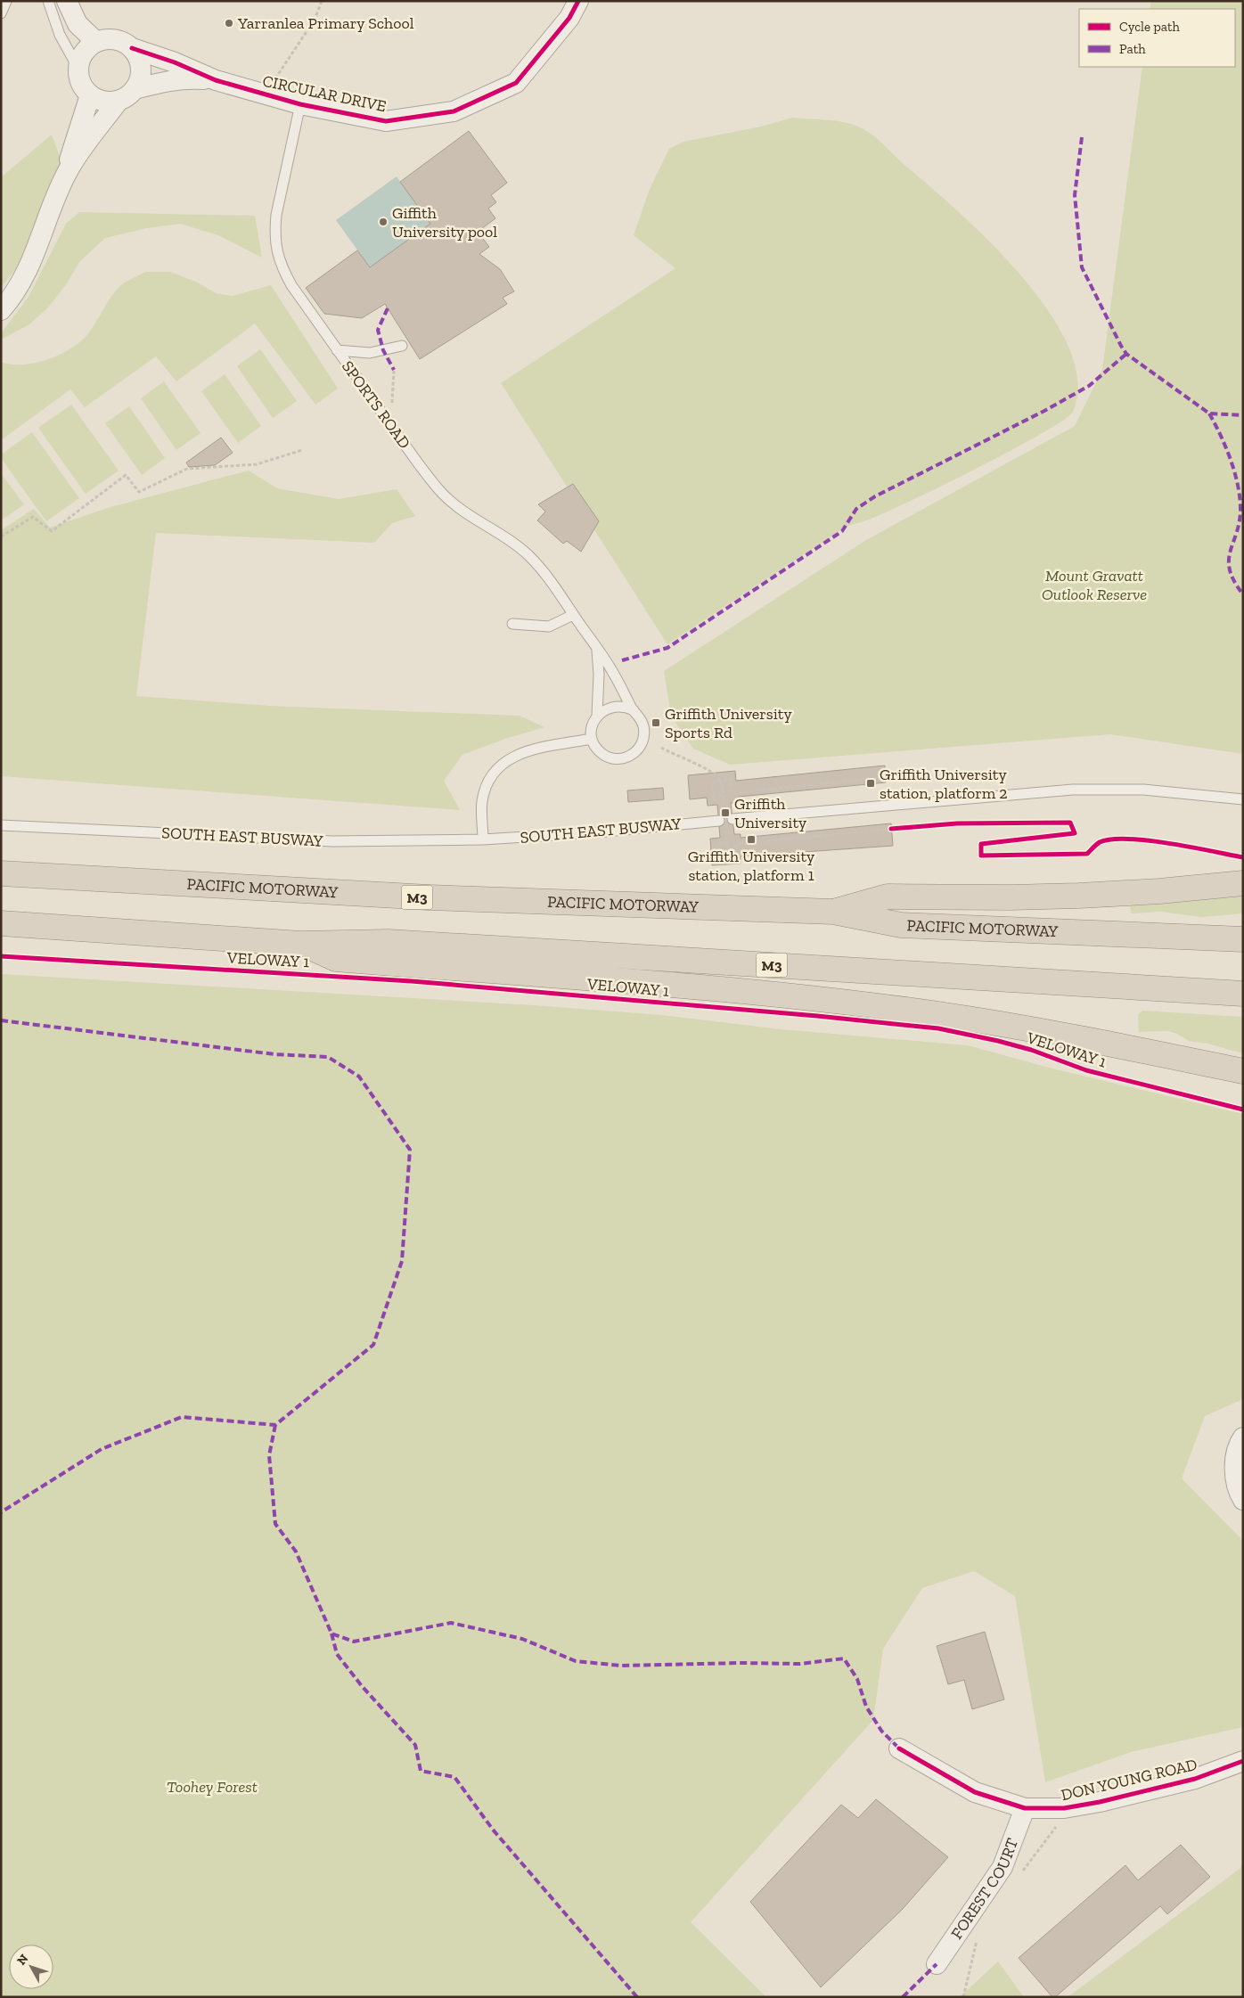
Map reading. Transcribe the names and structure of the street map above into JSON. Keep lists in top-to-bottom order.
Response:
{
  "streets": {
    "highway": ["PACIFIC MOTORWAY", "M3"],
    "street": ["CIRCULAR DRIVE", "DON YOUNG ROAD", "FOREST COURT"],
    "lane": ["SPORTS ROAD", "SOUTH EAST BUSWAY"],
    "cycle path": ["VELOWAY 1"]
  },
  "crossings": [
    ["CIRCULAR DRIVE", "SPORTS ROAD"],
    ["DON YOUNG ROAD", "FOREST COURT"]
  ],
  "parks": ["Mount Gravatt Outlook Reserve", "Toohey Forest"],
  "places": {
    "other": ["Yarranlea Primary School", "Giffith University pool"],
    "transit": [
      "Griffith University Sports Rd",
      "Griffith University station, platform 2",
      "Griffith University",
      "Griffith University station, platform 1"
    ]
  },
  "legend": ["Cycle path", "Path"],
  "north": "top left"
}
